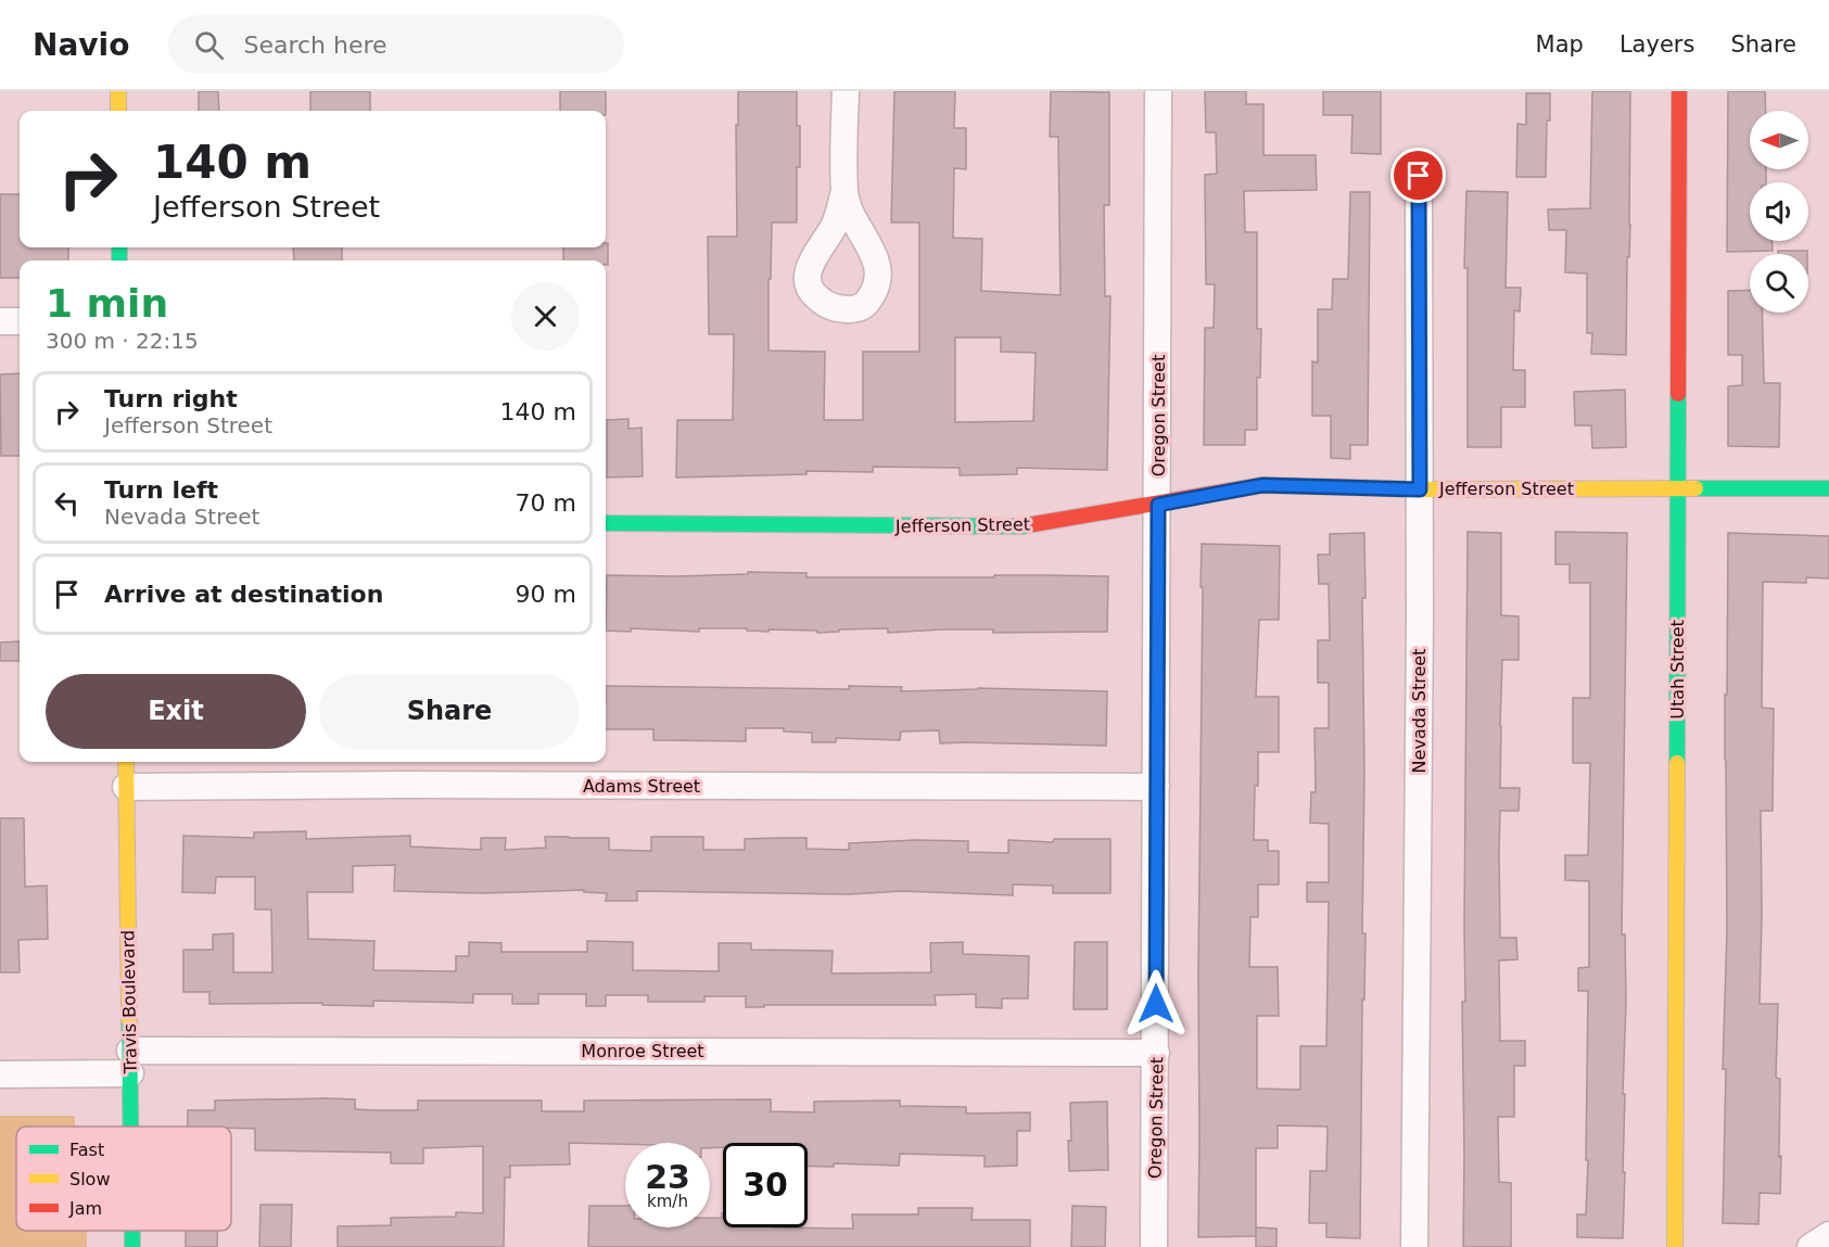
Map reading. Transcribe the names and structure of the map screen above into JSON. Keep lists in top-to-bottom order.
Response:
{
  "streets": {
    "street": [
      "Oregon Street",
      "Jefferson Street",
      "Utah Street",
      "Nevada Street",
      "Adams Street",
      "Travis Boulevard",
      "Monroe Street"
    ]
  },
  "crossings": [
    ["Oregon Street", "Jefferson Street"],
    ["Oregon Street", "Adams Street"],
    ["Oregon Street", "Monroe Street"],
    ["Jefferson Street", "Utah Street"],
    ["Jefferson Street", "Nevada Street"],
    ["Adams Street", "Travis Boulevard"],
    ["Travis Boulevard", "Monroe Street"]
  ],
  "legend": ["Fast", "Slow", "Jam"],
  "north": "left",
  "page": {
    "header": "Navio",
    "search": "Search here",
    "nav": ["Map", "Layers", "Share"],
    "turn": ["140 m", "Jefferson Street"],
    "heading": ["1 min", "300 m · 22:15"],
    "list": [
      {
        "name": "Turn right",
        "note": "Jefferson Street",
        "value": "140 m"
      },
      {
        "name": "Turn left",
        "note": "Nevada Street",
        "value": "70 m"
      },
      {
        "name": "Arrive at destination",
        "value": "90 m"
      }
    ],
    "buttons": ["Exit", "Share"],
    "speed": "23 km/h",
    "limit": "30"
  }
}
